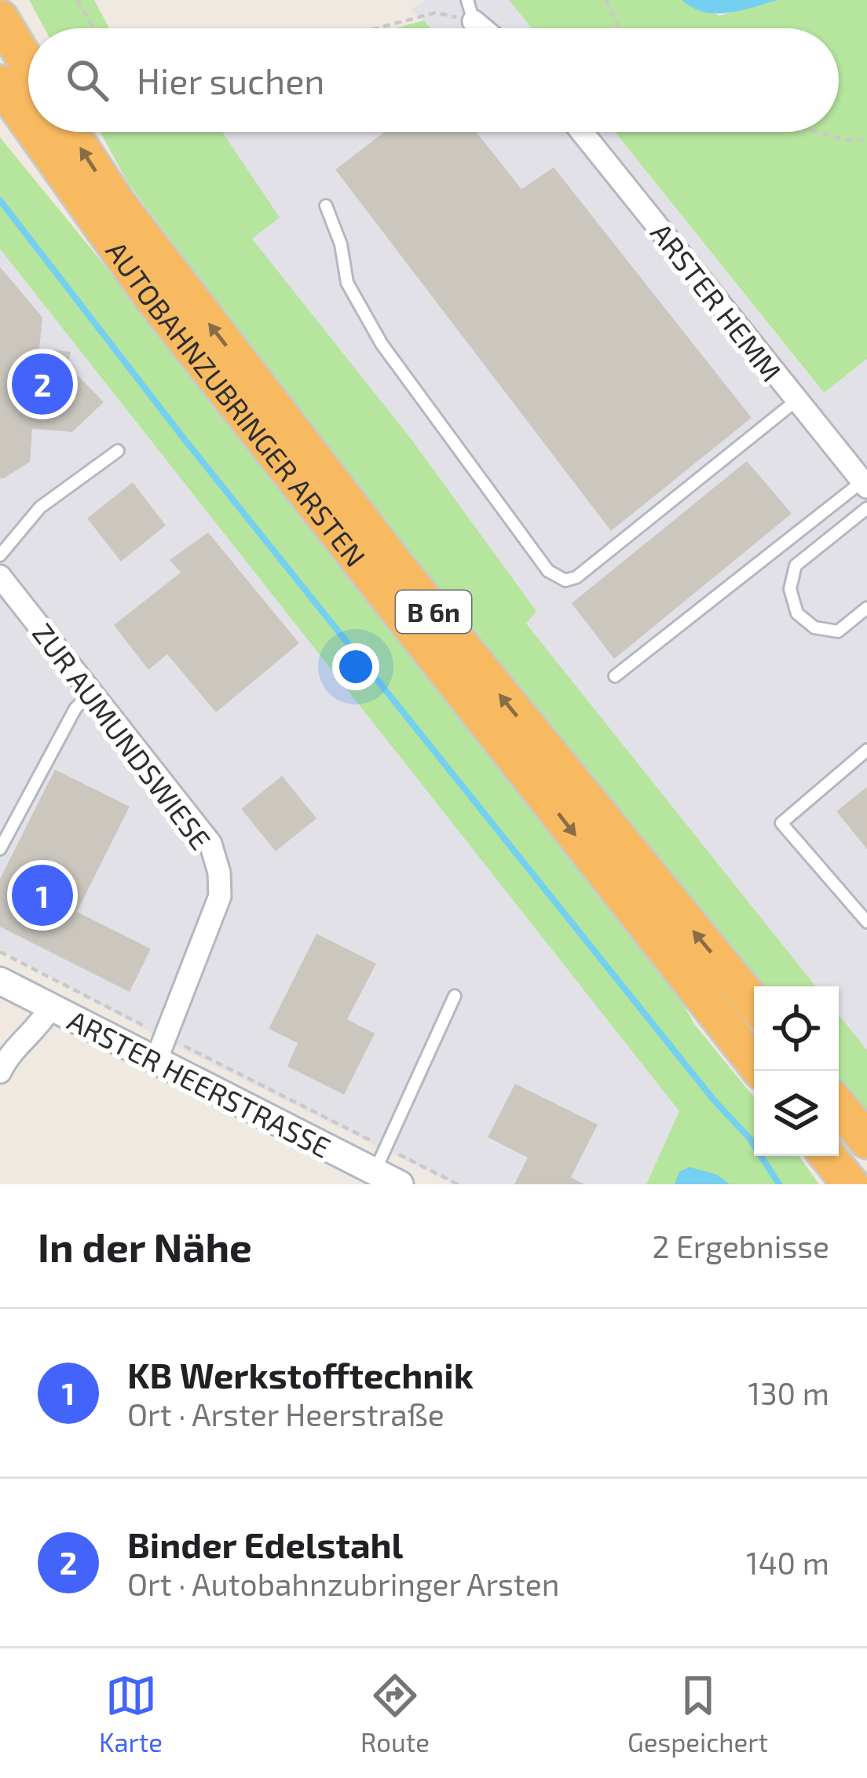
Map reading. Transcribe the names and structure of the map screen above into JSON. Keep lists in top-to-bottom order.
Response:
{
  "streets": {
    "highway": ["AUTOBAHNZUBRINGER ARSTEN", "B 6n"],
    "street": ["ARSTER HEMM", "ZUR AUMUNDSWIESE", "ARSTER HEERSTRASSE"]
  },
  "crossings": [
    ["ZUR AUMUNDSWIESE", "ARSTER HEERSTRASSE"]
  ],
  "page": {
    "search": "Hier suchen",
    "pins": ["2", "1"],
    "heading": ["In der Nähe", "2 Ergebnisse"],
    "list": [
      {
        "mark": "1",
        "name": "KB Werkstofftechnik",
        "note": "Ort · Arster Heerstraße",
        "value": "130 m"
      },
      {
        "mark": "2",
        "name": "Binder Edelstahl",
        "note": "Ort · Autobahnzubringer Arsten",
        "value": "140 m"
      }
    ],
    "nav": ["Karte", "Route", "Gespeichert"]
  }
}
